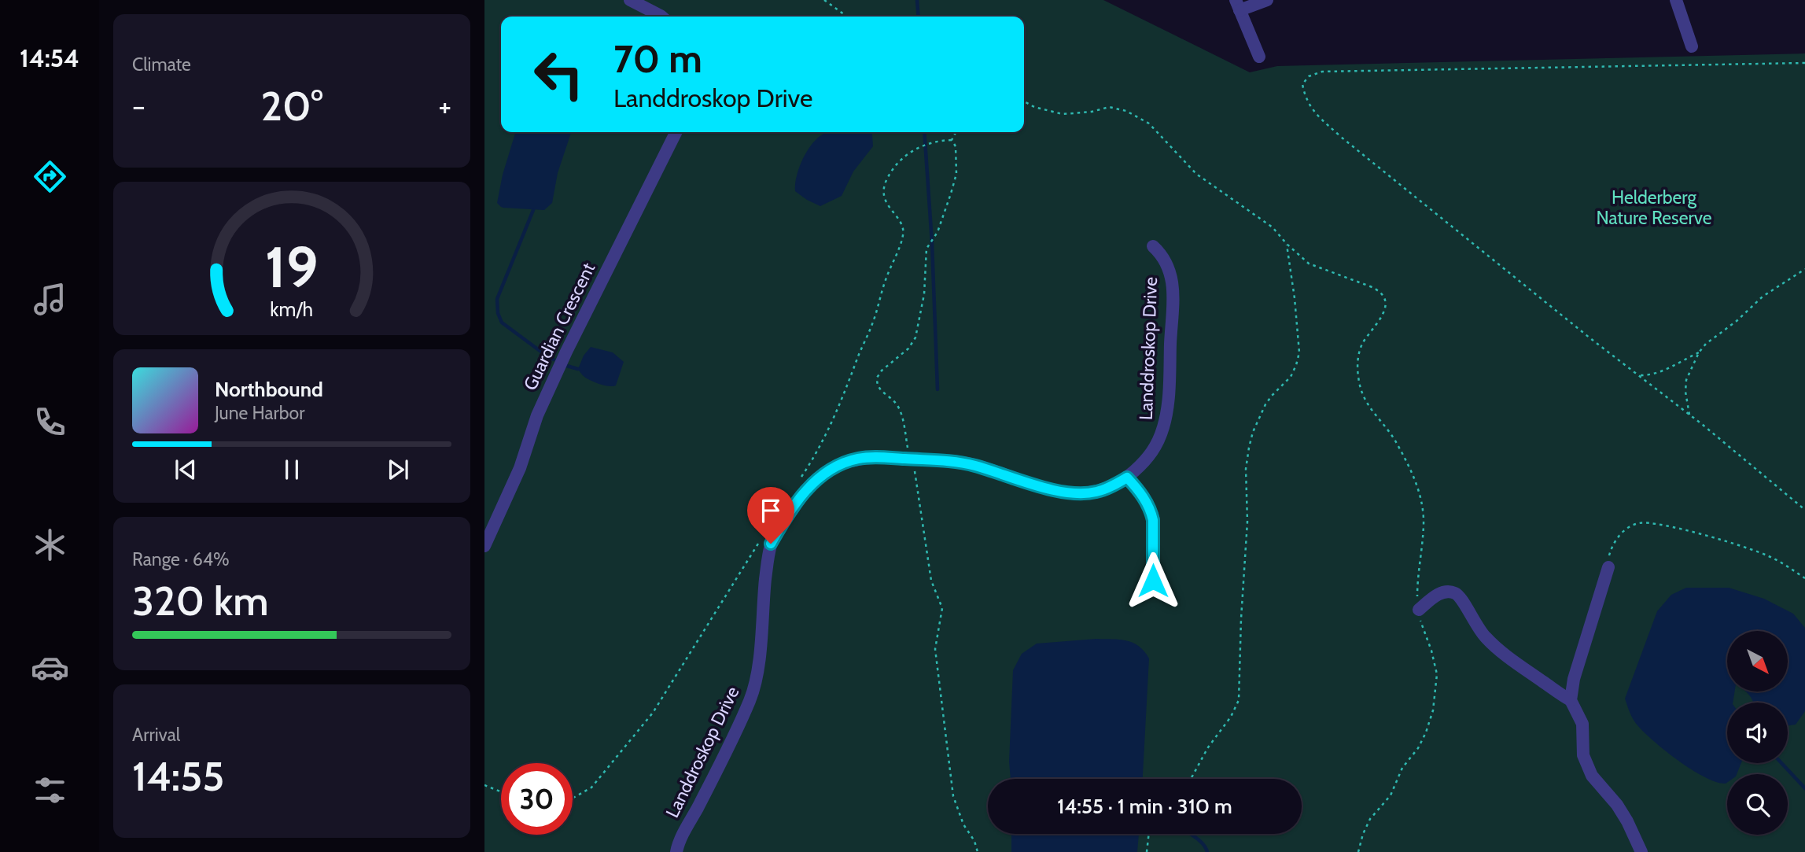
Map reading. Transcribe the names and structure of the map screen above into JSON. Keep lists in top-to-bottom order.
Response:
{
  "streets": {
    "street": ["Guardian Crescent", "Landdroskop Drive"]
  },
  "parks": ["Helderberg Nature Reserve"],
  "north": "bottom right",
  "page": {
    "tabs": "14:54",
    "tile": [
      "Climate",
      ["Range · 64%", "320 km"],
      ["Arrival", "14:55"]
    ],
    "turn": ["70 m", "Landdroskop Drive"],
    "heat": ["−", "20°", "+"],
    "song": ["Northbound", "June Harbor"],
    "limit": "30",
    "trip": "14:55 · 1 min · 310 m",
    "gauge": ["19", "km/h"]
  }
}
